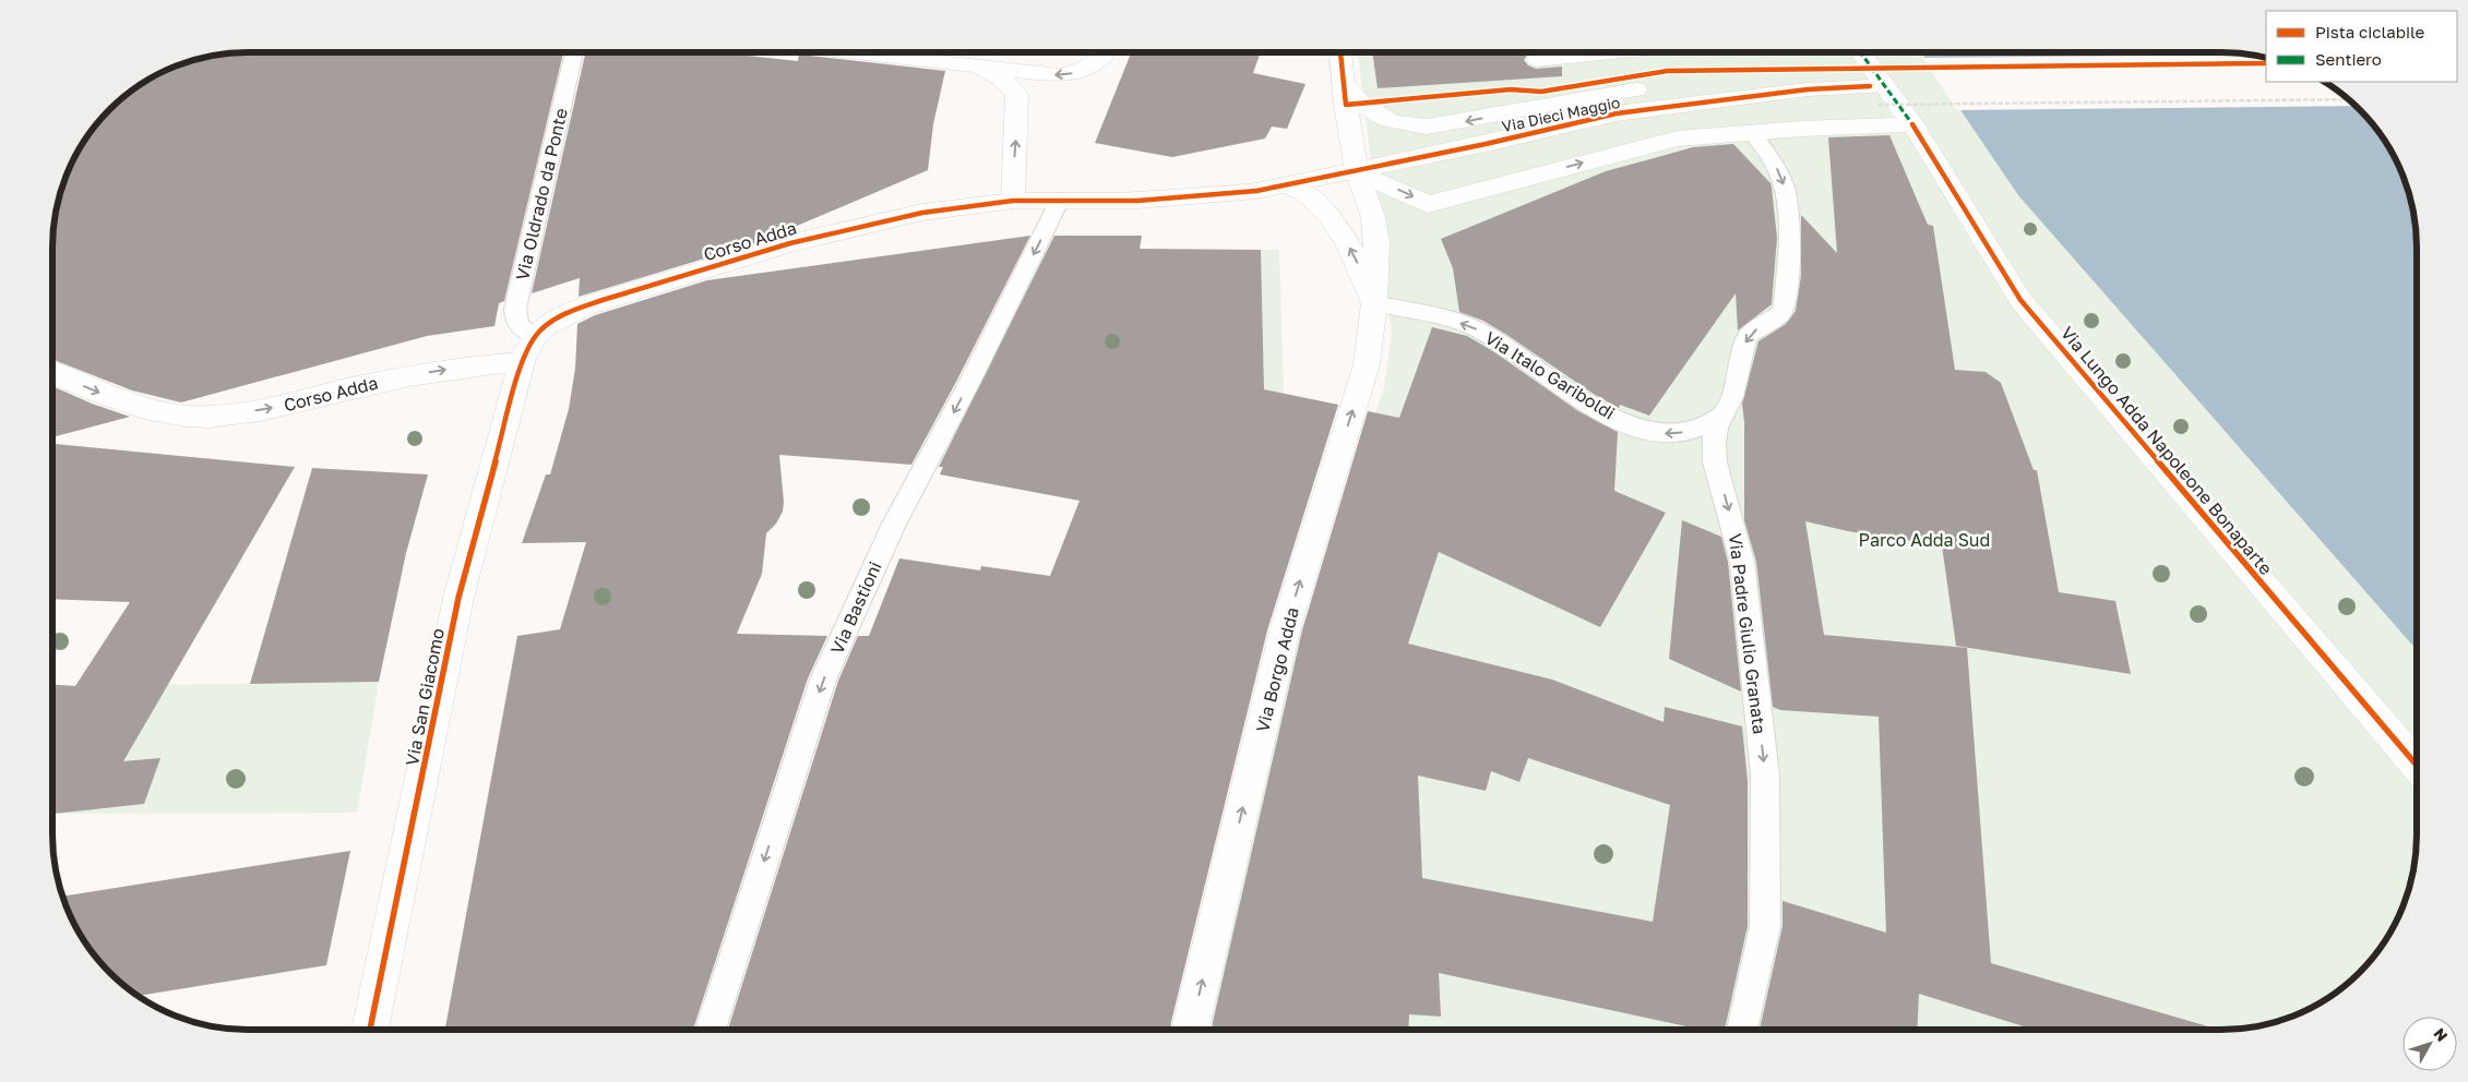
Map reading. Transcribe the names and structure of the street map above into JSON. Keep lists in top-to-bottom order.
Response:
{
  "streets": {
    "street": [
      "Via Dieci Maggio",
      "Corso Adda",
      "Via Lungo Adda Napoleone Bonaparte",
      "Via Borgo Adda",
      "Via San Giacomo"
    ],
    "lane": [
      "Via Oldrado da Ponte",
      "Via Italo Gariboldi",
      "Via Bastioni",
      "Via Padre Giulio Granata"
    ]
  },
  "crossings": [
    ["Via Dieci Maggio", "Corso Adda"],
    ["Via Dieci Maggio", "Via Borgo Adda"],
    ["Via Oldrado da Ponte", "Corso Adda"],
    ["Via Oldrado da Ponte", "Via San Giacomo"],
    ["Corso Adda", "Via Bastioni"],
    ["Corso Adda", "Via San Giacomo"],
    ["Via Italo Gariboldi", "Via Padre Giulio Granata"],
    ["Via Italo Gariboldi", "Via Borgo Adda"]
  ],
  "one_way": [
    "Corso Adda",
    "Via Italo Gariboldi",
    "Via Bastioni",
    "Via Padre Giulio Granata",
    "Via Borgo Adda"
  ],
  "parks": ["Parco Adda Sud"],
  "legend": ["Pista ciclabile", "Sentiero"],
  "north": "top right"
}
